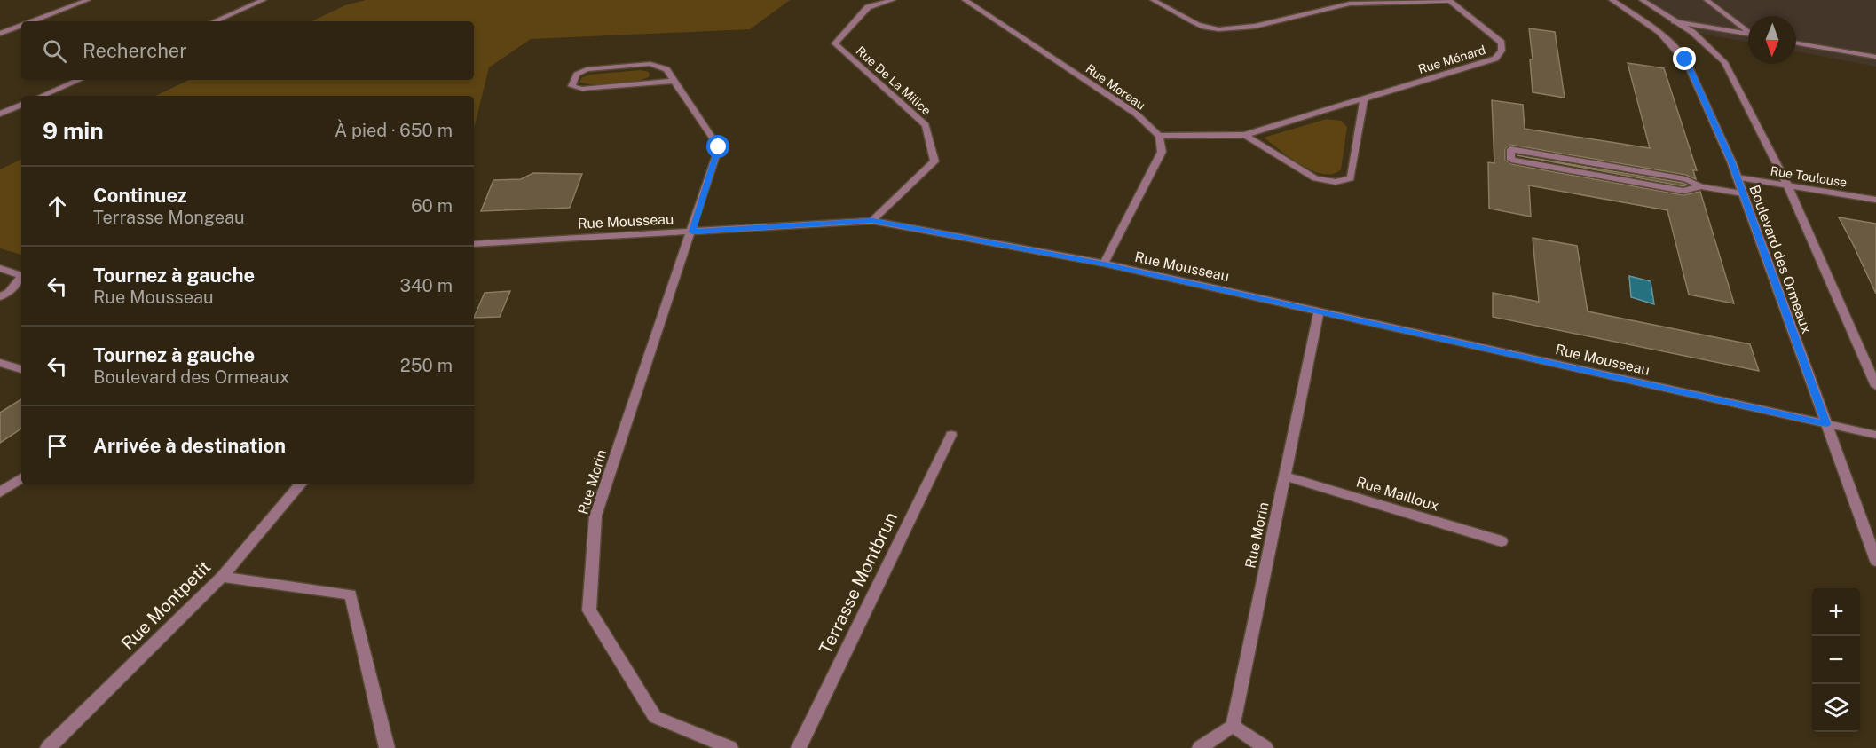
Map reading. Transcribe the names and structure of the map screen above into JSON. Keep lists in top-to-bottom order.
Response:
{
  "streets": {
    "street": [
      "Rue Ménard",
      "Rue De La Milice",
      "Rue Moreau",
      "Rue Toulouse",
      "Rue Mousseau",
      "Boulevard des Ormeaux",
      "Rue Morin",
      "Rue Mailloux",
      "Terrasse Montbrun",
      "Rue Montpetit"
    ]
  },
  "crossings": [
    ["Rue Ménard", "Rue Moreau"],
    ["Rue De La Milice", "Rue Mousseau"],
    ["Rue Toulouse", "Boulevard des Ormeaux"],
    ["Rue Mousseau", "Boulevard des Ormeaux"],
    ["Rue Mousseau", "Rue Morin"],
    ["Rue Morin", "Rue Mailloux"]
  ],
  "north": "bottom",
  "page": {
    "search": "Rechercher",
    "heading": ["9 min", "À pied · 650 m"],
    "list": [
      ["Continuez", "Terrasse Mongeau", "60 m"],
      ["Tournez à gauche", "Rue Mousseau", "340 m"],
      ["Tournez à gauche", "Boulevard des Ormeaux", "250 m"],
      "Arrivée à destination"
    ],
    "map_buttons": ["+", "−"]
  }
}
